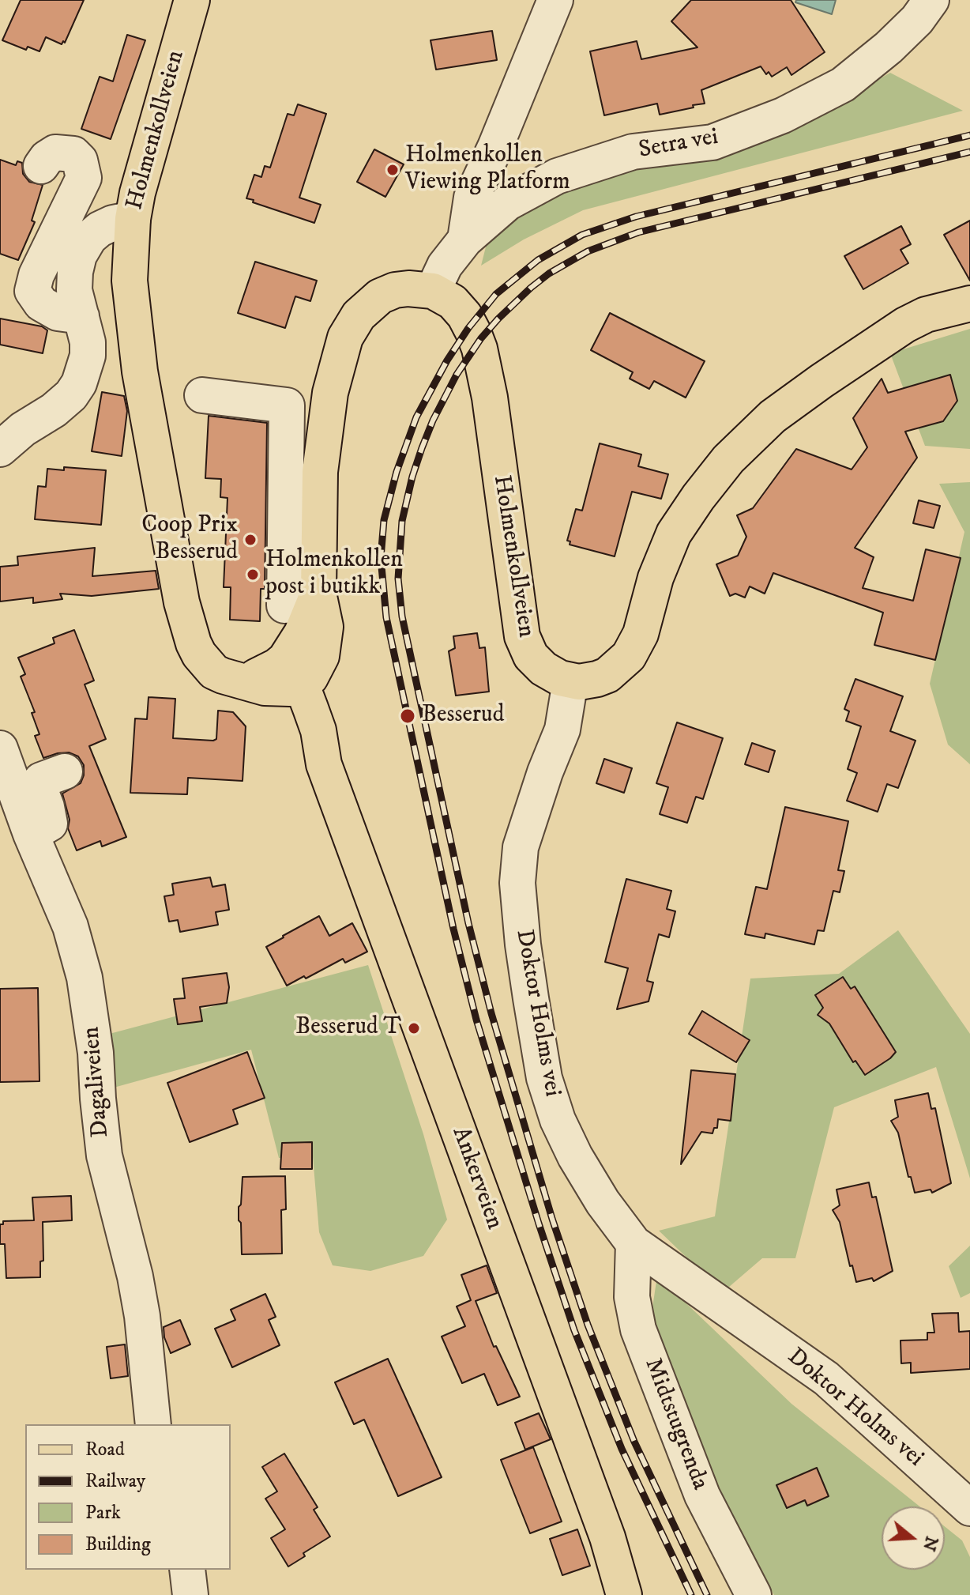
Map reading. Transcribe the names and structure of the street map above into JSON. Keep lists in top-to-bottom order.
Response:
{
  "streets": {
    "main road": ["Holmenkollveien", "Ankerveien"],
    "street": [
      "Setra vei",
      "Doktor Holms vei",
      "Dagaliveien",
      "Midtstugrenda"
    ]
  },
  "crossings": [
    ["Holmenkollveien", "Setra vei"],
    ["Holmenkollveien", "Doktor Holms vei"],
    ["Holmenkollveien", "Ankerveien"],
    ["Doktor Holms vei", "Midtstugrenda"]
  ],
  "places": [
    "Holmenkollen Viewing Platform",
    "Coop Prix Besserud",
    "Holmenkollen post i butikk",
    "Besserud",
    "Besserud T"
  ],
  "legend": [
    "Road",
    "Railway",
    "Park",
    "Building"
  ],
  "north": "right"
}
